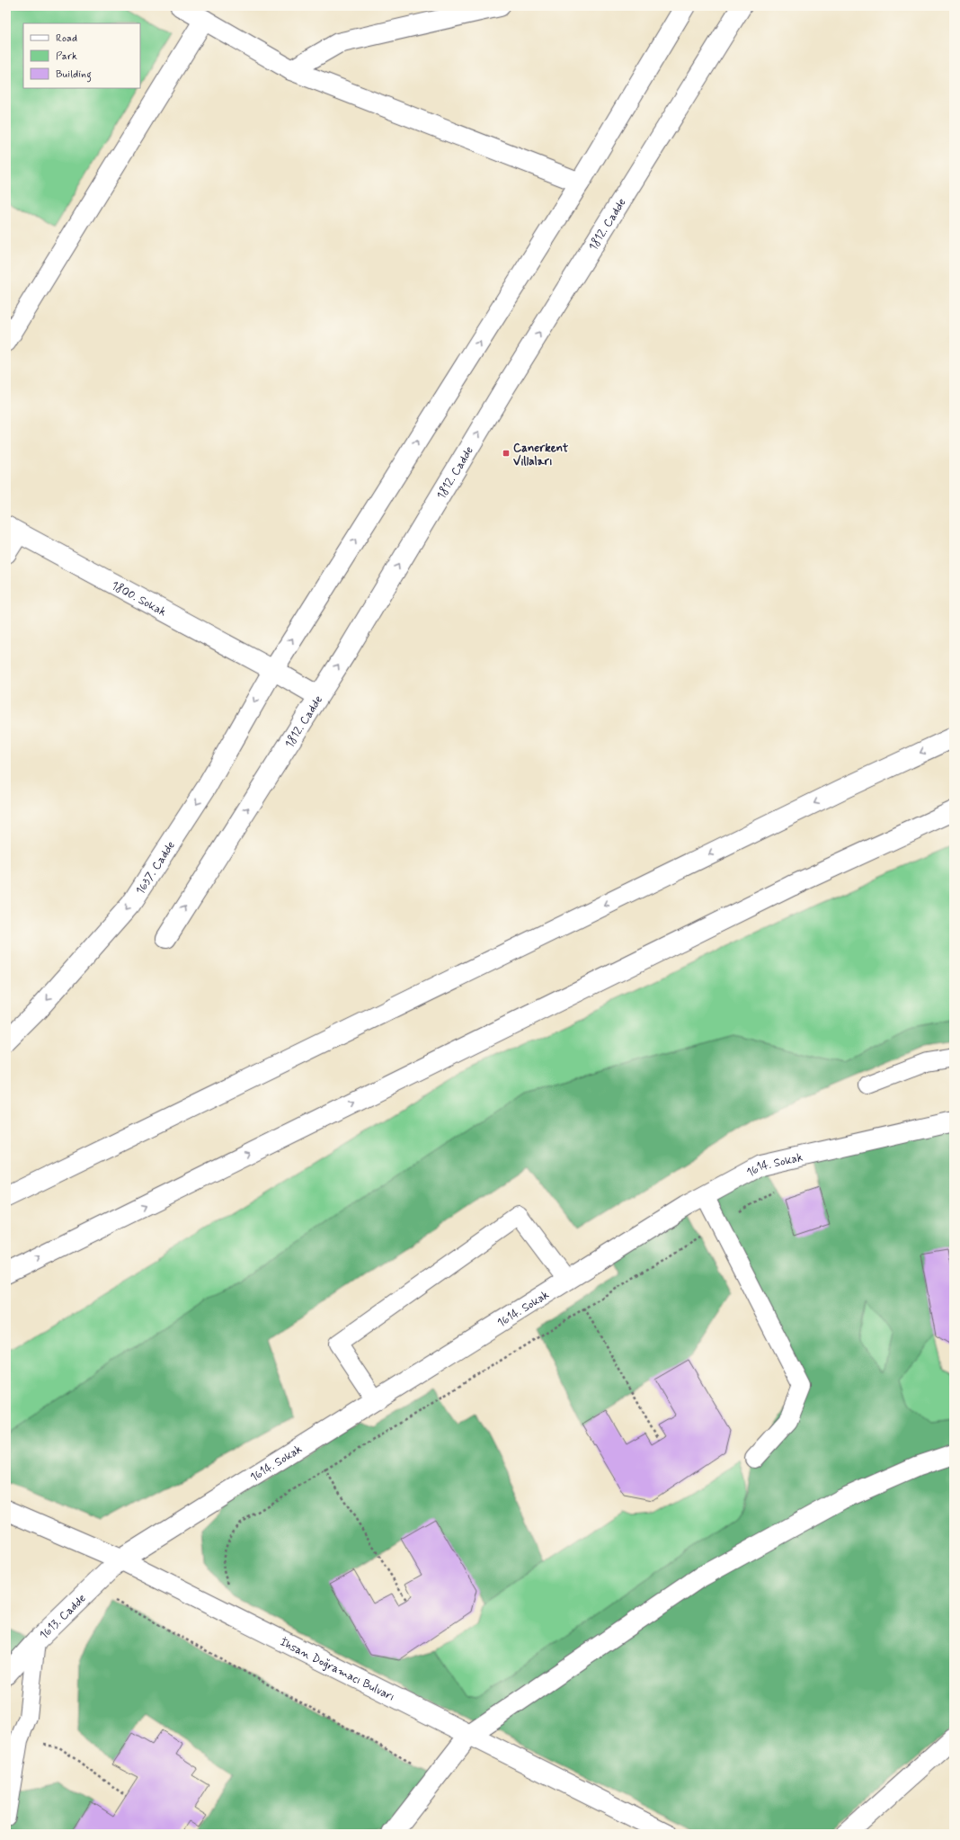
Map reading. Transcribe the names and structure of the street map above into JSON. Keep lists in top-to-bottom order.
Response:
{
  "streets": {
    "street": [
      "1812. Cadde",
      "1800. Sokak",
      "1637. Cadde",
      "1614. Sokak",
      "1613. Cadde",
      "İhsan Doğramacı Bulvarı"
    ]
  },
  "crossings": [
    ["1812. Cadde", "1800. Sokak"],
    ["1800. Sokak", "1637. Cadde"],
    ["1614. Sokak", "1613. Cadde"],
    ["1614. Sokak", "İhsan Doğramacı Bulvarı"],
    ["1613. Cadde", "İhsan Doğramacı Bulvarı"]
  ],
  "one_way": ["1637. Cadde"],
  "places": {
    "transit": ["Canerkent Villaları"]
  },
  "legend": ["Road", "Park", "Building"]
}
